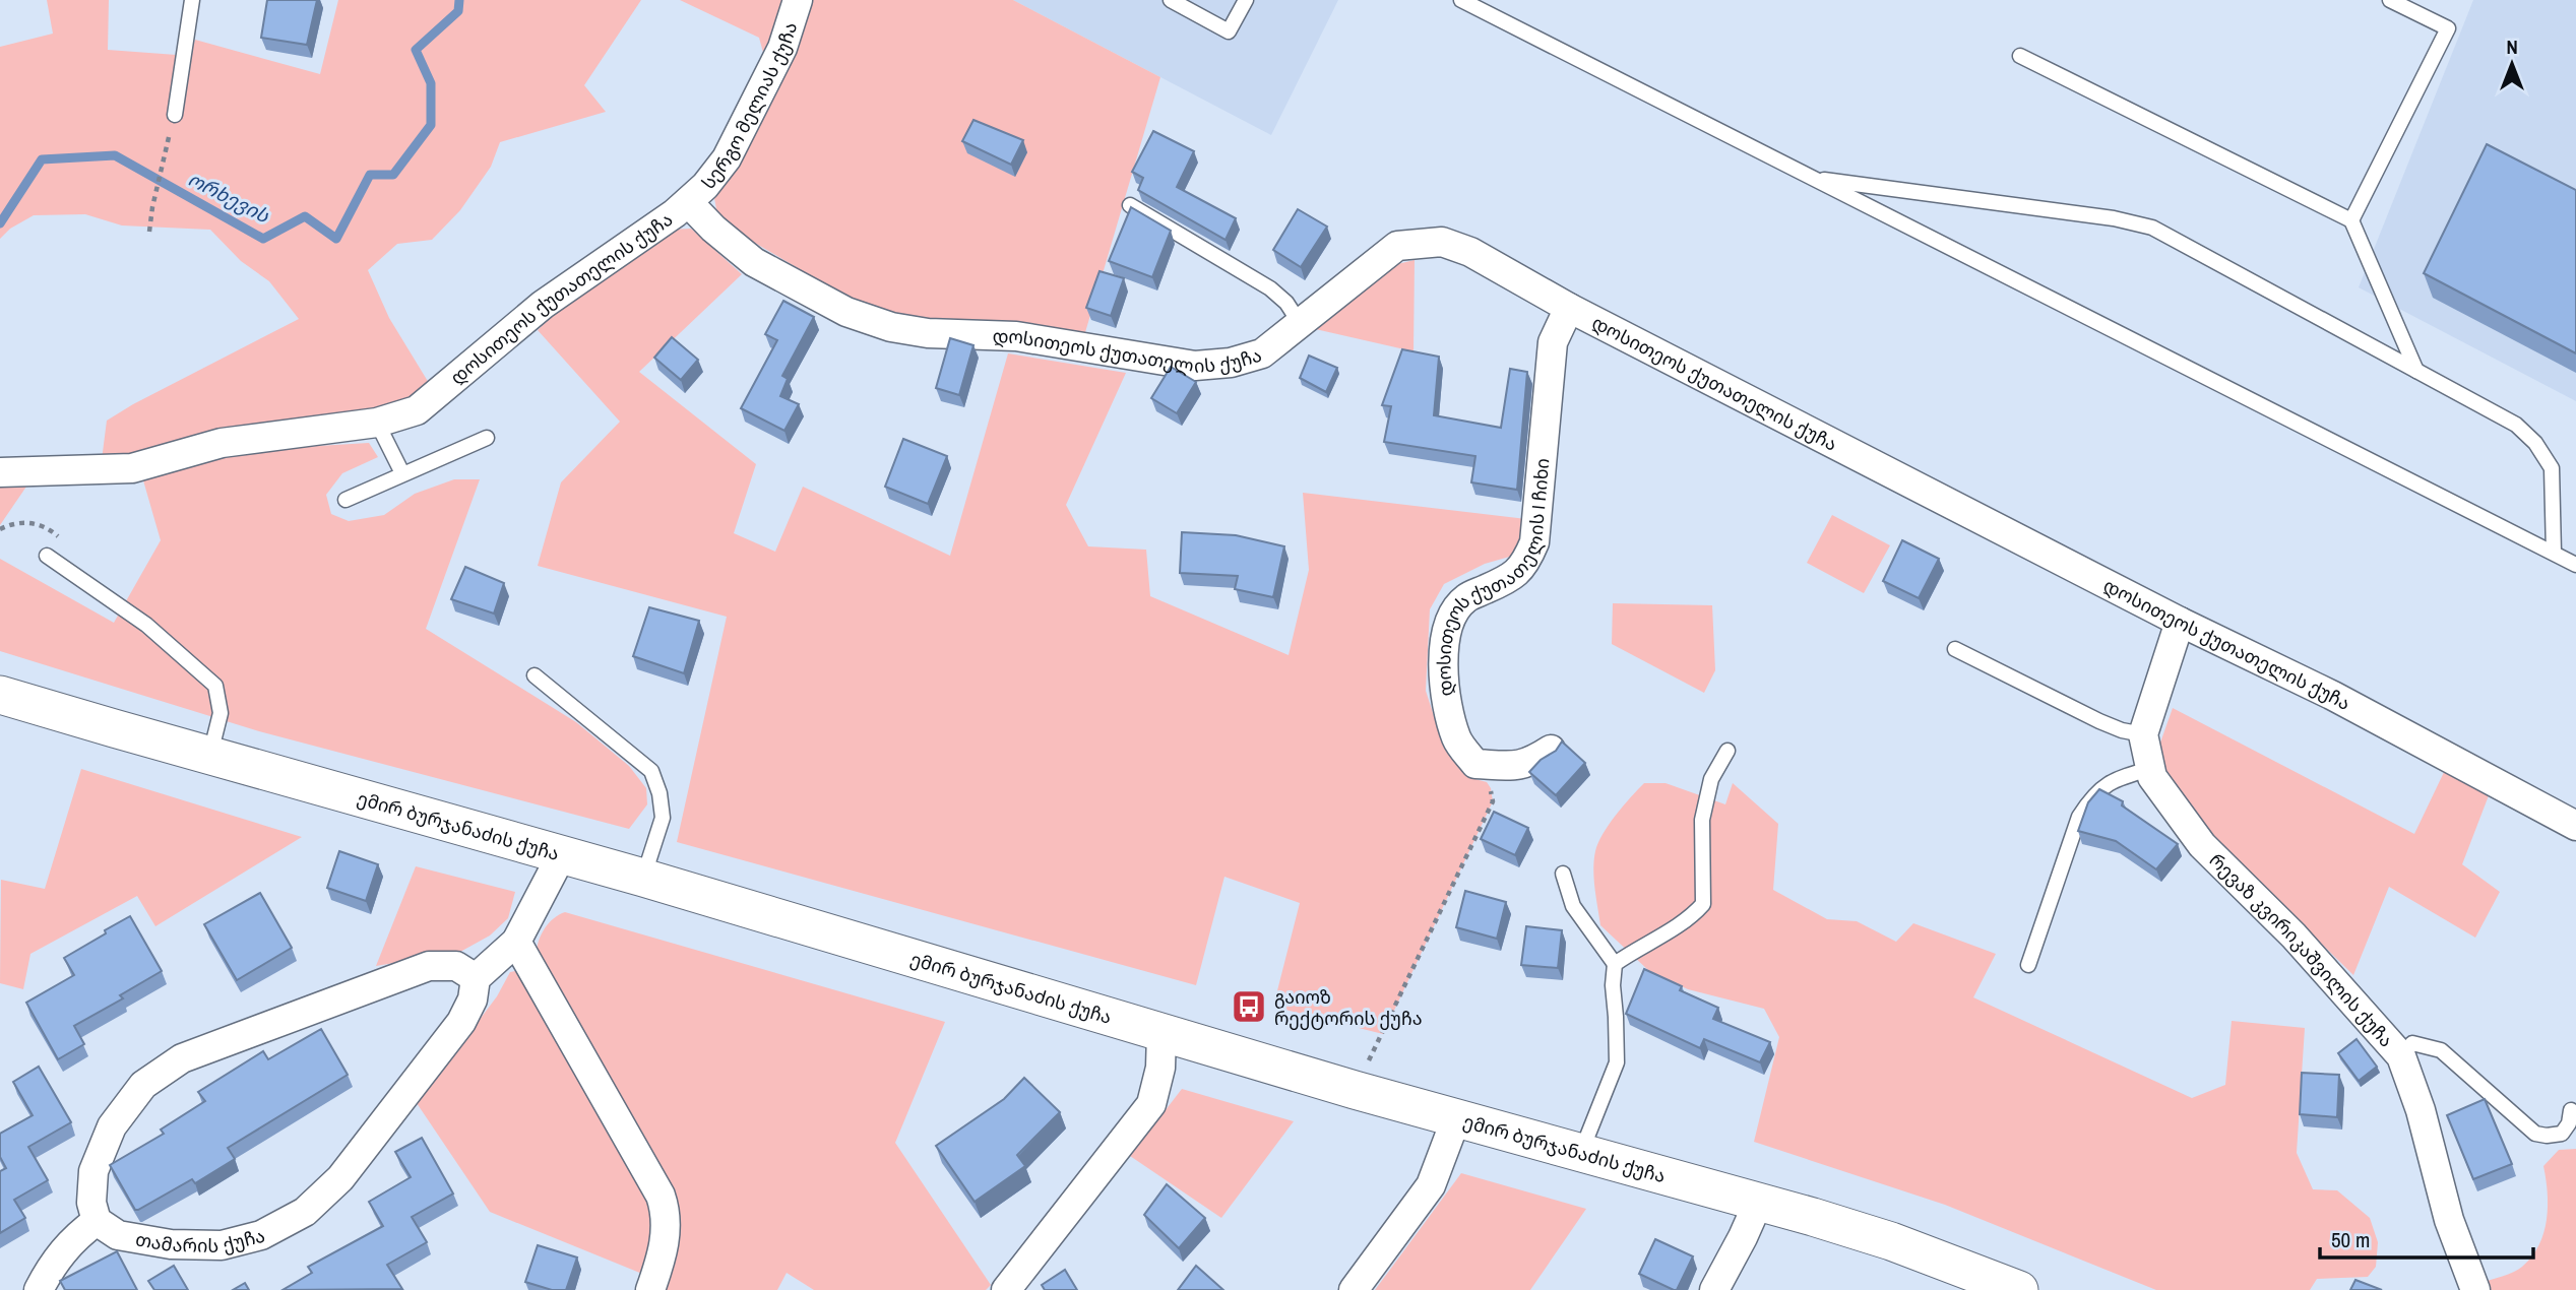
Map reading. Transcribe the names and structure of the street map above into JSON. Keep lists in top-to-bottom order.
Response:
{
  "streets": {
    "street": [
      "სერგო მელიას ქუჩა",
      "დოსითეოს ქუთათელის ქუჩა",
      "დოსითეოს ქუთათელის I ჩიხი",
      "ემირ ბურჯანაძის ქუჩა",
      "რევაზ კვირიკაშვილის ქუჩა",
      "თამარის ქუჩა"
    ]
  },
  "crossings": [
    ["სერგო მელიას ქუჩა", "დოსითეოს ქუთათელის ქუჩა"],
    ["დოსითეოს ქუთათელის ქუჩა", "დოსითეოს ქუთათელის I ჩიხი"],
    ["დოსითეოს ქუთათელის ქუჩა", "რევაზ კვირიკაშვილის ქუჩა"]
  ],
  "water": ["ორხევის"],
  "places": {
    "bus stop": ["გაიოზ რექტორის ქუჩა"]
  },
  "scale_bar": "50 m",
  "north": "top"
}
